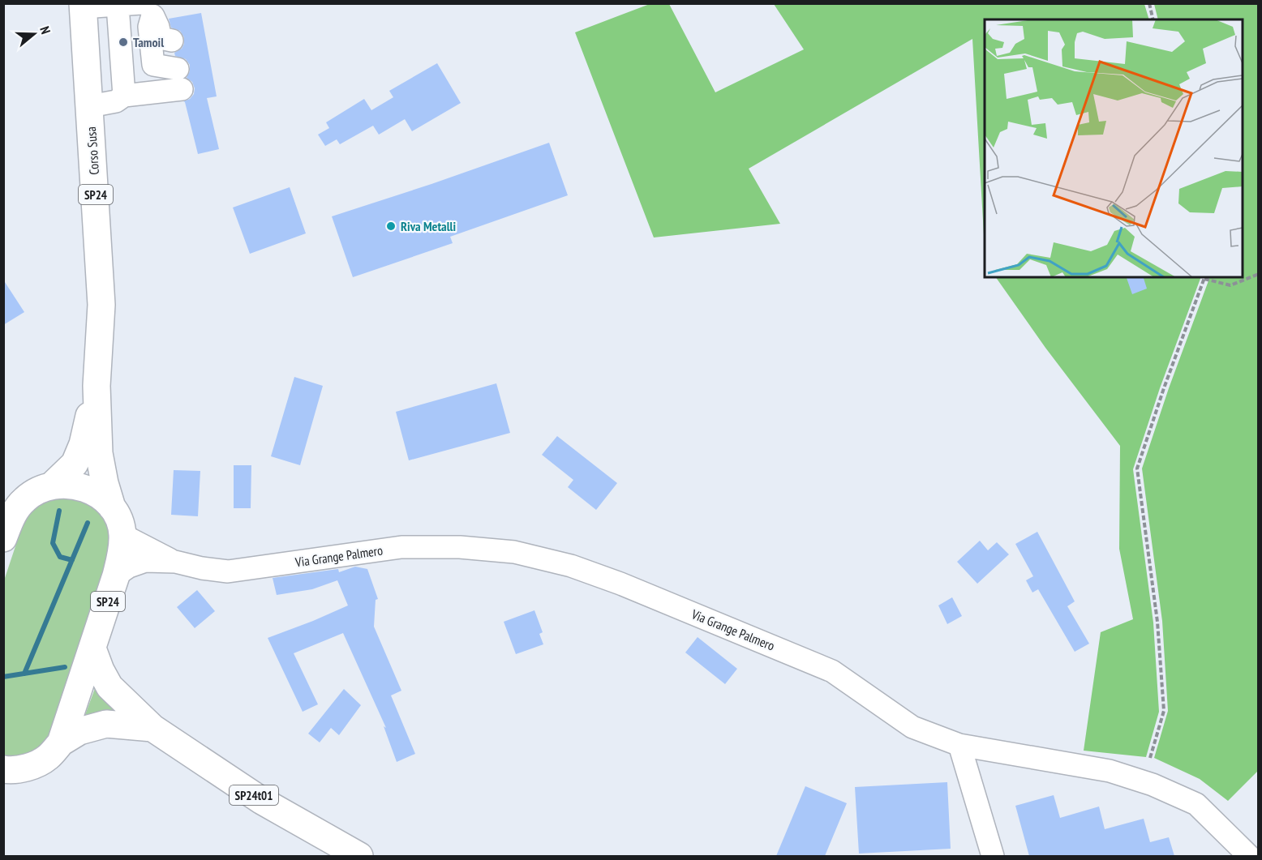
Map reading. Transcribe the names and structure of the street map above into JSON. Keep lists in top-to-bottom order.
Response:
{
  "streets": {
    "main road": ["Corso Susa", "SP24", "SP24t01"],
    "street": ["Via Grange Palmero"]
  },
  "crossings": [
    ["Corso Susa", "SP24"],
    ["SP24", "Via Grange Palmero"],
    ["SP24", "SP24t01"]
  ],
  "places": ["Tamoil", "Riva Metalli"],
  "north": "right"
}
